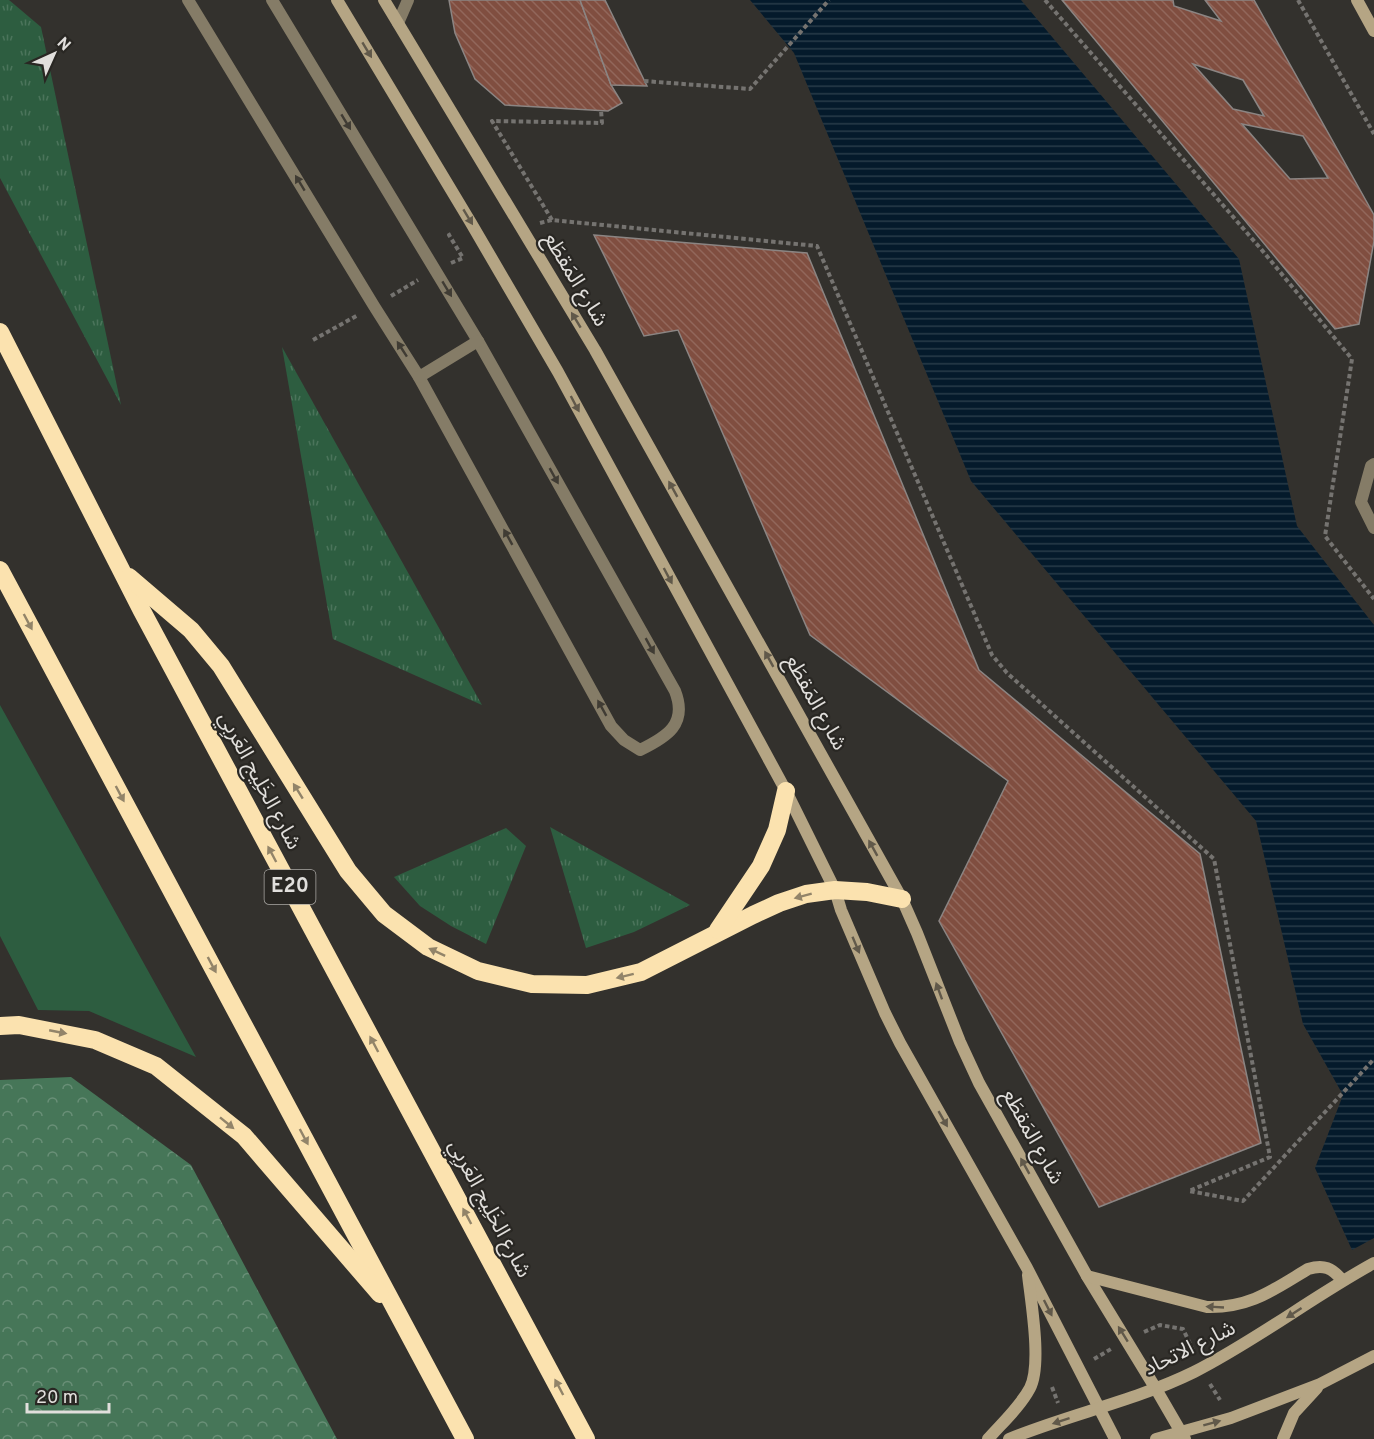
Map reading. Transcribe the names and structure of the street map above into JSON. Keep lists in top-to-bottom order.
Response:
{
  "streets": {
    "highway": ["شارع الخَلِيج العَربِي", "E20"],
    "street": ["شارع المَقطَع", "شارع الاتحاد"]
  },
  "crossings": [
    ["شارع المَقطَع", "شارع الاتحاد"]
  ],
  "scale_bar": "20 m",
  "north": "top right"
}
